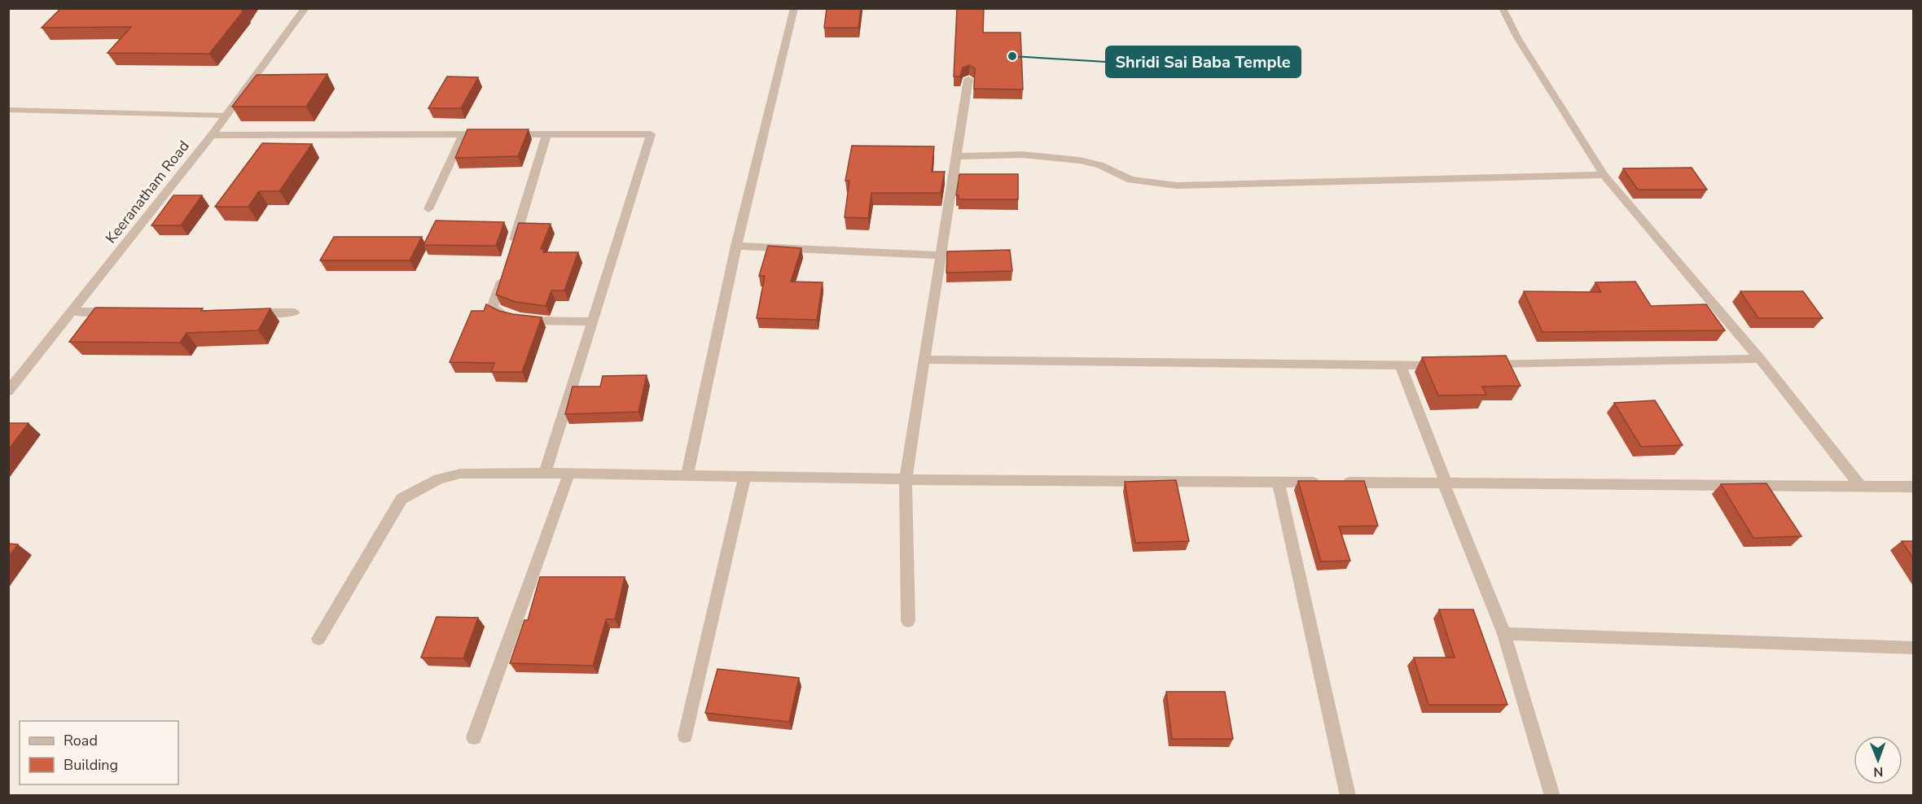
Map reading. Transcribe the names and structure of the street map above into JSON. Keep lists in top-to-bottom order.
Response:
{
  "streets": {
    "street": ["Keeranatham Road"]
  },
  "places": ["Shridi Sai Baba Temple"],
  "legend": ["Road", "Building"],
  "north": "bottom"
}
